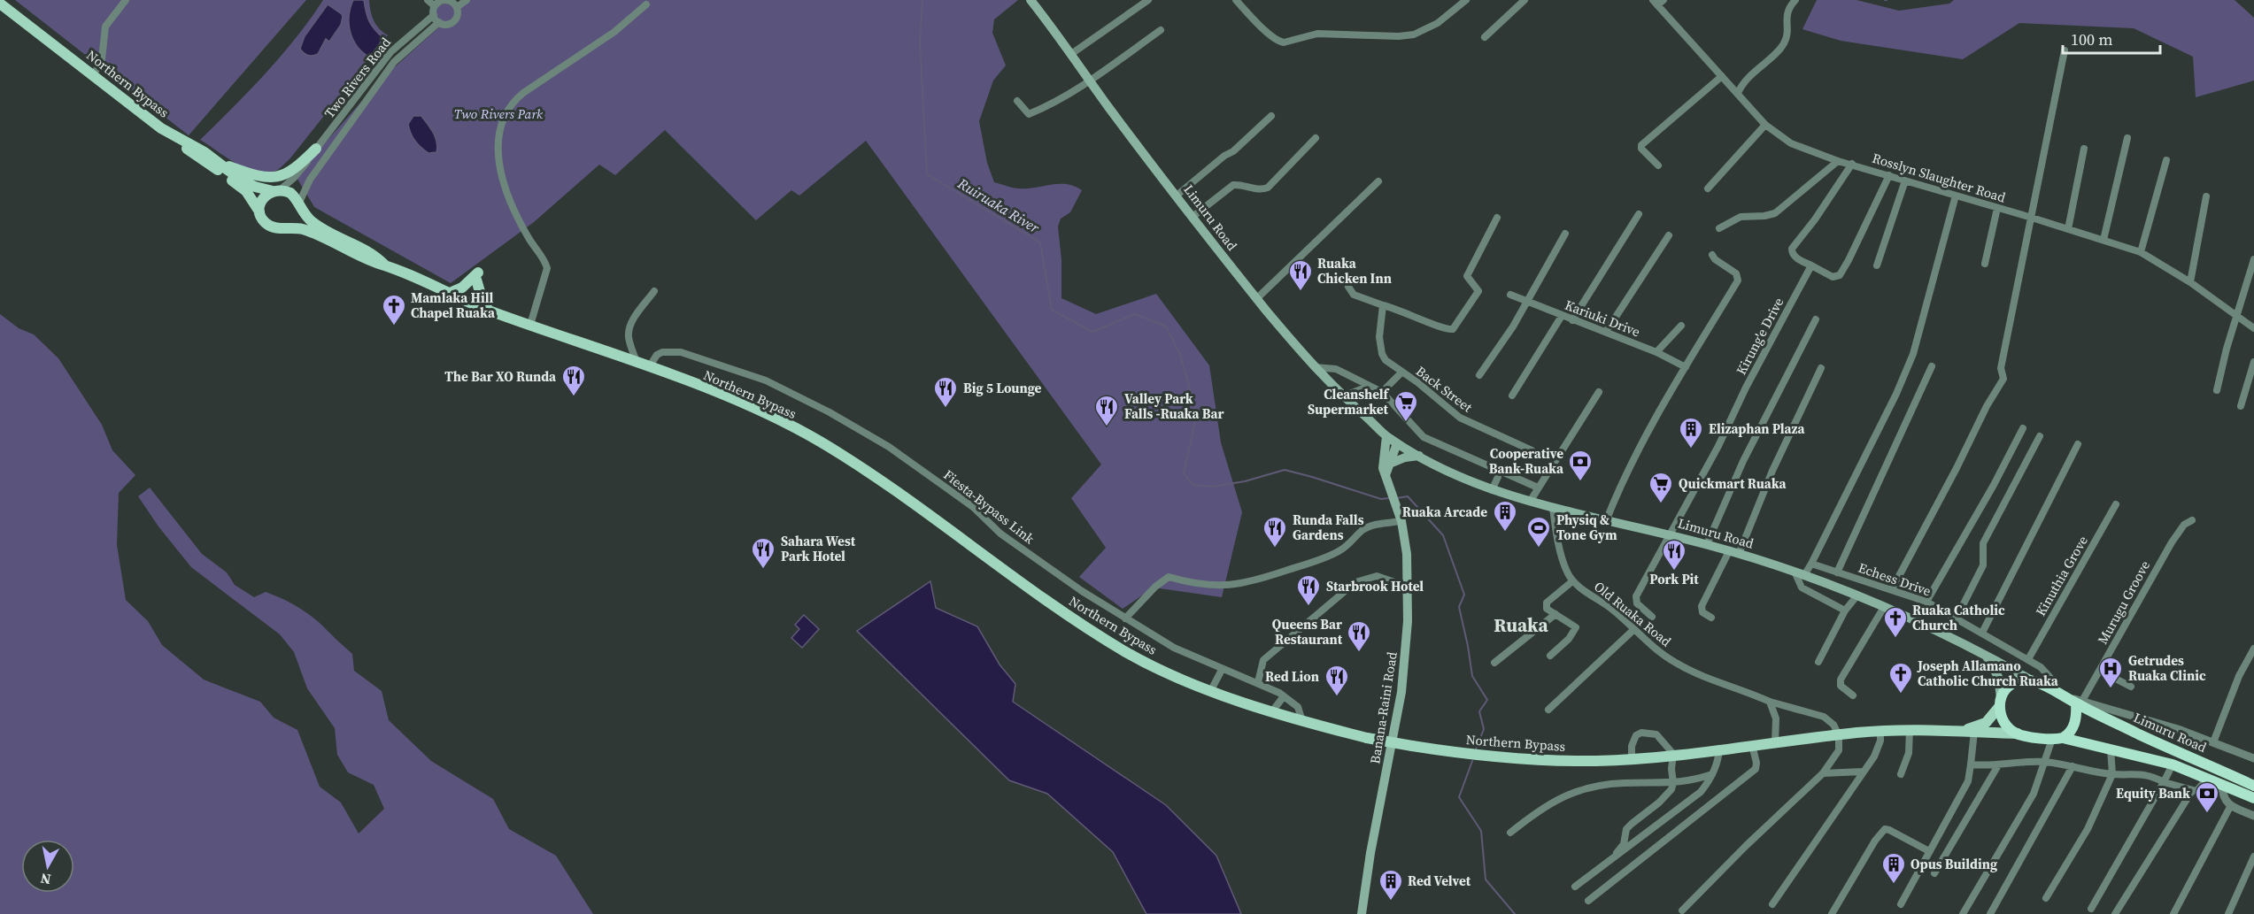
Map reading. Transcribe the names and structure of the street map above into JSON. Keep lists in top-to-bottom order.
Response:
{
  "streets": {
    "highway": ["Northern Bypass", "Limuru Road"],
    "main road": ["Banana-Raini Road"],
    "street": [
      "Two Rivers Road",
      "Rosslyn Slaughter Road",
      "Kariuki Drive",
      "Kirung'e Drive",
      "Back Street",
      "Fiesta-Bypass Link",
      "Kinuthia Grove",
      "Echess Drive",
      "Murugu Groove",
      "Old Ruaka Road"
    ]
  },
  "crossings": [
    ["Two Rivers Road", "Northern Bypass"],
    ["Northern Bypass", "Limuru Road"],
    ["Northern Bypass", "Fiesta-Bypass Link"],
    ["Northern Bypass", "Echess Drive"],
    ["Northern Bypass", "Murugu Groove"],
    ["Northern Bypass", "Old Ruaka Road"],
    ["Limuru Road", "Kirung'e Drive"],
    ["Limuru Road", "Echess Drive"],
    ["Limuru Road", "Murugu Groove"],
    ["Kinuthia Grove", "Echess Drive"],
    ["Echess Drive", "Murugu Groove"]
  ],
  "districts": ["Ruaka"],
  "water": ["Ruiruaka River"],
  "parks": ["Two Rivers Park"],
  "places": {
    "restaurant": [
      "Ruaka Chicken Inn",
      "The Bar XO Runda",
      "Big 5 Lounge",
      "Valley Park Falls -Ruaka Bar",
      "Runda Falls Gardens",
      "Sahara West Park Hotel",
      "Pork Pit",
      "Starbrook Hotel",
      "Queens Bar Restaurant",
      "Red Lion"
    ],
    "church": ["Mamlaka Hill Chapel Ruaka", "Ruaka Catholic Church", "Joseph Allamano Catholic Church Ruaka"],
    "supermarket": ["Cleanshelf Supermarket", "Quickmart Ruaka"],
    "building": [
      "Elizaphan Plaza",
      "Ruaka Arcade",
      "Opus Building",
      "Red Velvet"
    ],
    "bank": ["Cooperative Bank-Ruaka", "Equity Bank"],
    "sports": ["Physiq & Tone Gym"],
    "hospital": ["Getrudes Ruaka Clinic"]
  },
  "scale_bar": "100 m",
  "north": "bottom"
}
